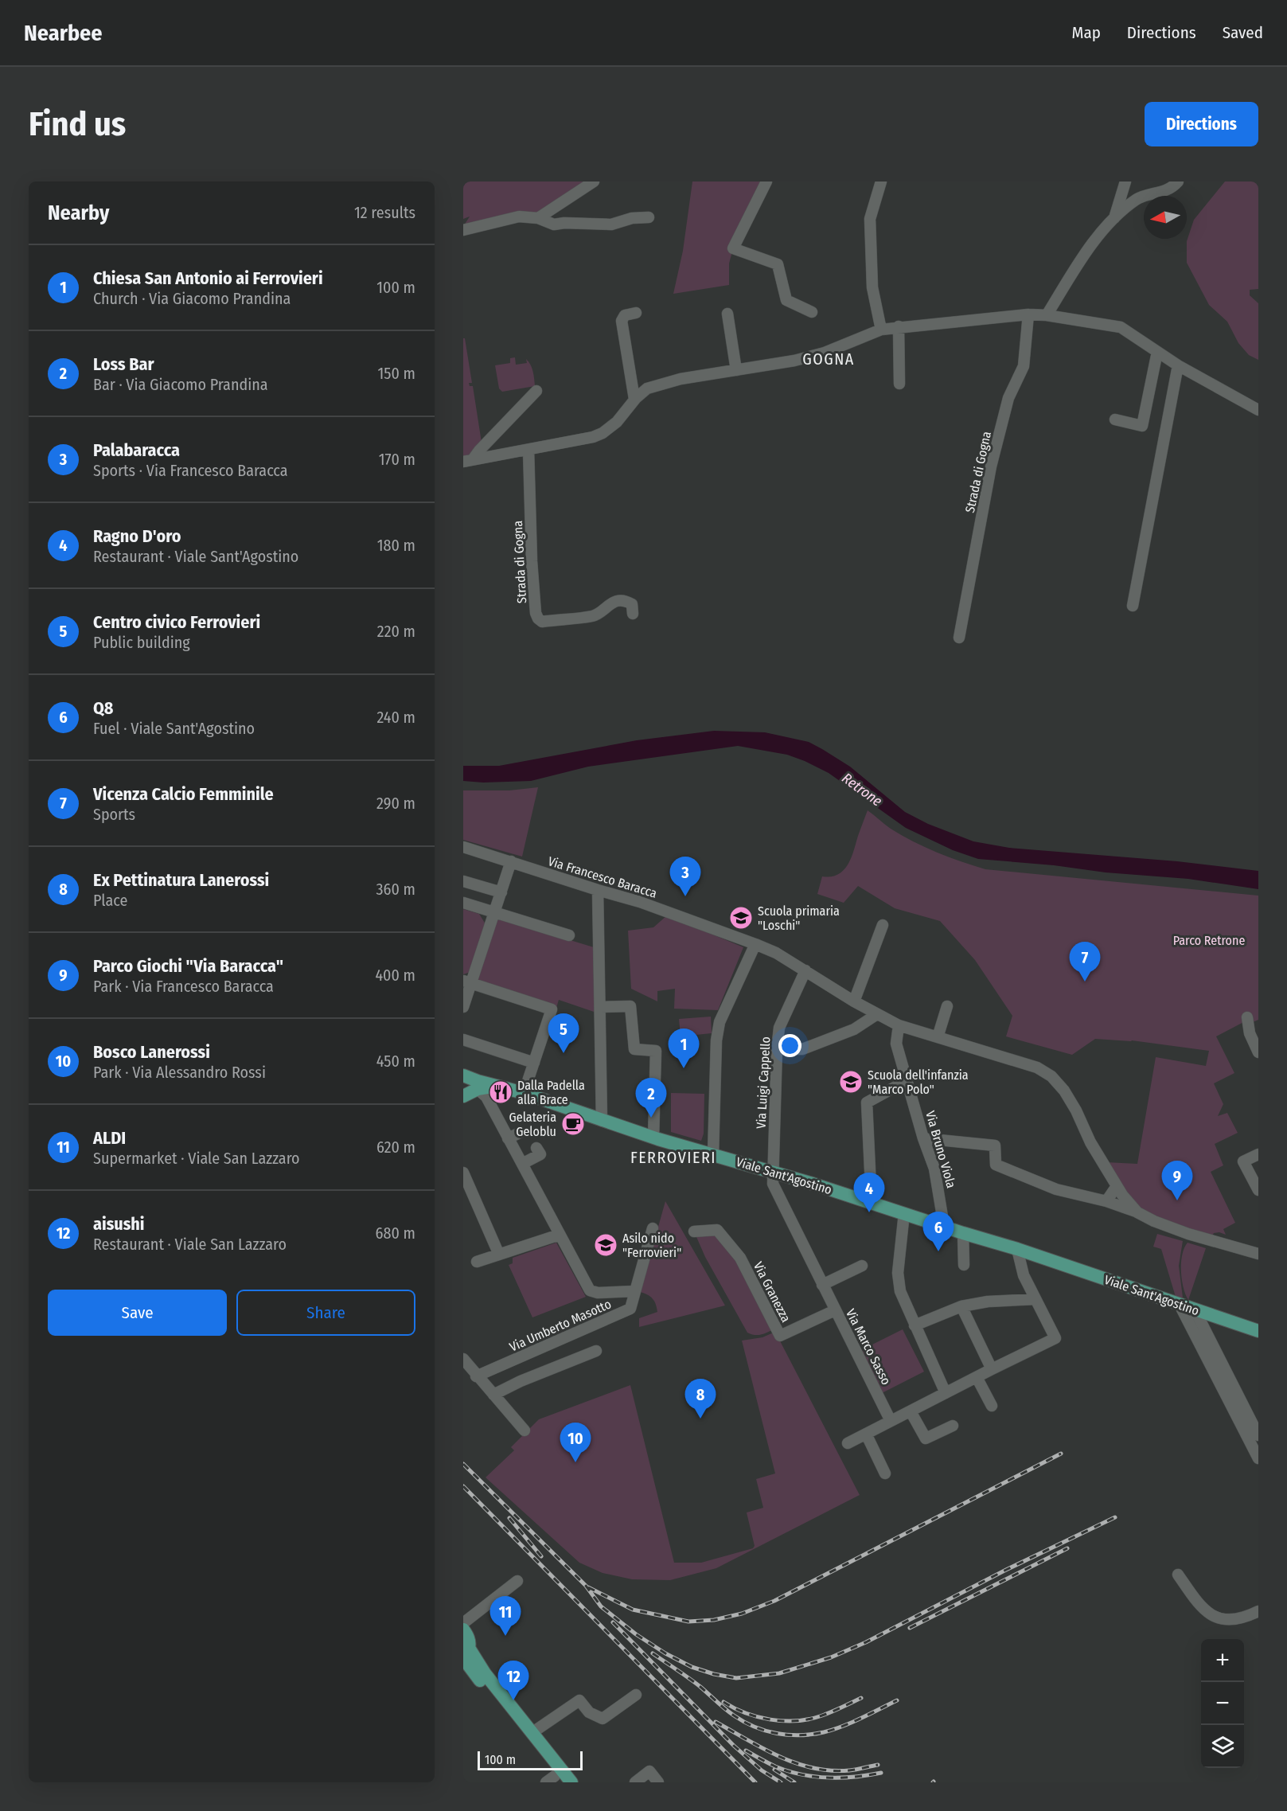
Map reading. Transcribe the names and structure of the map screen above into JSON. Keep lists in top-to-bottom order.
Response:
{
  "streets": {
    "main road": ["Viale Sant'Agostino"],
    "street": [
      "Strada di Gogna",
      "Via Francesco Baracca",
      "Via Luigi Cappello",
      "Via Bruno Viola",
      "Via Granezza",
      "Via Umberto Masotto",
      "Via Marco Sasso"
    ]
  },
  "crossings": [
    ["Via Francesco Baracca", "Via Luigi Cappello"],
    ["Via Francesco Baracca", "Via Bruno Viola"],
    ["Via Luigi Cappello", "Viale Sant'Agostino"],
    ["Via Luigi Cappello", "Via Marco Sasso"],
    ["Via Bruno Viola", "Viale Sant'Agostino"],
    ["Viale Sant'Agostino", "Via Marco Sasso"],
    ["Via Granezza", "Via Marco Sasso"]
  ],
  "districts": ["GOGNA", "FERROVIERI"],
  "water": ["Retrone"],
  "parks": ["Parco Retrone"],
  "places": {
    "school or university": ["Scuola primaria \"Loschi\"", "Scuola dell'infanzia \"Marco Polo\"", "Asilo nido \"Ferrovieri\""],
    "restaurant": ["Dalla Padella alla Brace"],
    "cafe": ["Gelateria Geloblu"]
  },
  "scale_bar": "100 m",
  "north": "left",
  "page": {
    "header": "Nearbee",
    "nav": ["Map", "Directions", "Saved"],
    "buttons": [
      "Directions",
      ["Save", "Share"]
    ],
    "title": "Find us",
    "heading": ["Nearby", "12 results"],
    "list": [
      {
        "mark": "1",
        "name": "Chiesa San Antonio ai Ferrovieri",
        "note": "Church · Via Giacomo Prandina",
        "value": "100 m"
      },
      {
        "mark": "2",
        "name": "Loss Bar",
        "note": "Bar · Via Giacomo Prandina",
        "value": "150 m"
      },
      {
        "mark": "3",
        "name": "Palabaracca",
        "note": "Sports · Via Francesco Baracca",
        "value": "170 m"
      },
      {
        "mark": "4",
        "name": "Ragno D'oro",
        "note": "Restaurant · Viale Sant'Agostino",
        "value": "180 m"
      },
      {
        "mark": "5",
        "name": "Centro civico Ferrovieri",
        "note": "Public building",
        "value": "220 m"
      },
      {
        "mark": "6",
        "name": "Q8",
        "note": "Fuel · Viale Sant'Agostino",
        "value": "240 m"
      },
      {
        "mark": "7",
        "name": "Vicenza Calcio Femminile",
        "note": "Sports",
        "value": "290 m"
      },
      {
        "mark": "8",
        "name": "Ex Pettinatura Lanerossi",
        "note": "Place",
        "value": "360 m"
      },
      {
        "mark": "9",
        "name": "Parco Giochi \"Via Baracca\"",
        "note": "Park · Via Francesco Baracca",
        "value": "400 m"
      },
      {
        "mark": "10",
        "name": "Bosco Lanerossi",
        "note": "Park · Via Alessandro Rossi",
        "value": "450 m"
      },
      {
        "mark": "11",
        "name": "ALDI",
        "note": "Supermarket · Viale San Lazzaro",
        "value": "620 m"
      },
      {
        "mark": "12",
        "name": "aisushi",
        "note": "Restaurant · Viale San Lazzaro",
        "value": "680 m"
      }
    ],
    "pins": [
      "3",
      "7",
      "5",
      "1",
      "2",
      "9",
      "4",
      "6",
      "8",
      "10",
      "11",
      "12"
    ],
    "map_buttons": ["+", "−"],
    "scale": "100 m"
  }
}
